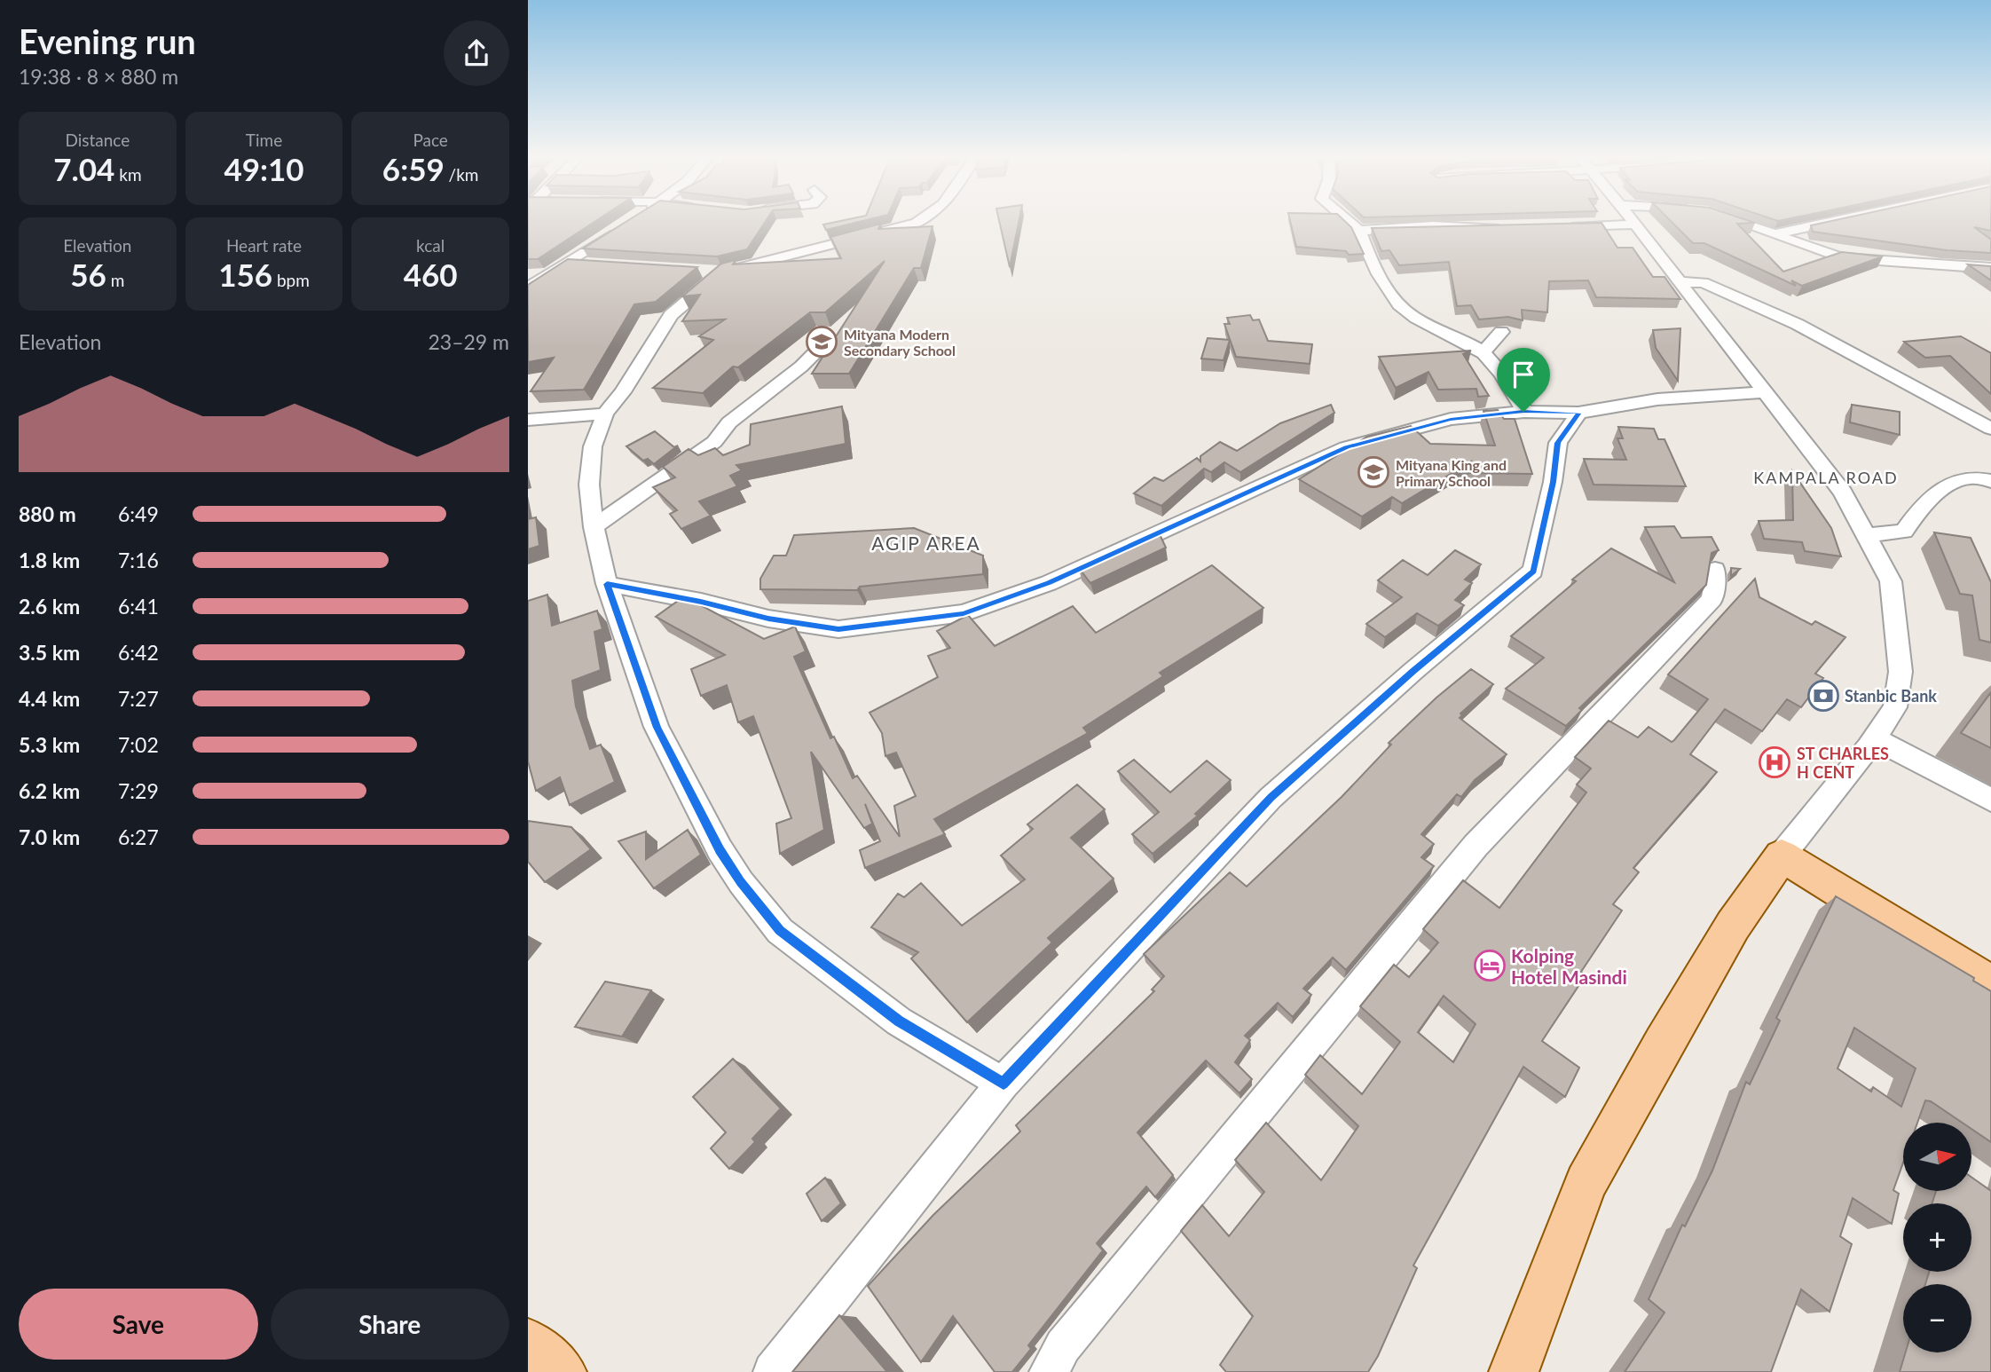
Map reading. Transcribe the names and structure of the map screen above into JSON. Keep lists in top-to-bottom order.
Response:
{
  "districts": ["KAMPALA ROAD", "AGIP AREA"],
  "places": {
    "school or university": ["Mityana Modern Secondary School", "Mityana King and Primary School"],
    "bank": ["Stanbic Bank"],
    "hospital": ["ST CHARLES H CENT"],
    "hotel": ["Kolping Hotel Masindi"]
  },
  "north": "right",
  "page": {
    "heading": ["Evening run", "19:38 · 8 × 880 m"],
    "stats": [
      ["Distance", "7.04 km"],
      ["Time", "49:10"],
      ["Pace", "6:59 /km"],
      ["Elevation", "56 m"],
      ["Heart rate", "156 bpm"],
      ["kcal", "460"]
    ],
    "chart": ["Elevation", "23–29 m"],
    "list": [
      {
        "name": "880 m",
        "note": "6:49"
      },
      {
        "name": "1.8 km",
        "note": "7:16"
      },
      {
        "name": "2.6 km",
        "note": "6:41"
      },
      {
        "name": "3.5 km",
        "note": "6:42"
      },
      {
        "name": "4.4 km",
        "note": "7:27"
      },
      {
        "name": "5.3 km",
        "note": "7:02"
      },
      {
        "name": "6.2 km",
        "note": "7:29"
      },
      {
        "name": "7.0 km",
        "note": "6:27"
      }
    ],
    "map_buttons": ["+", "−"],
    "buttons": ["Save", "Share"]
  }
}
